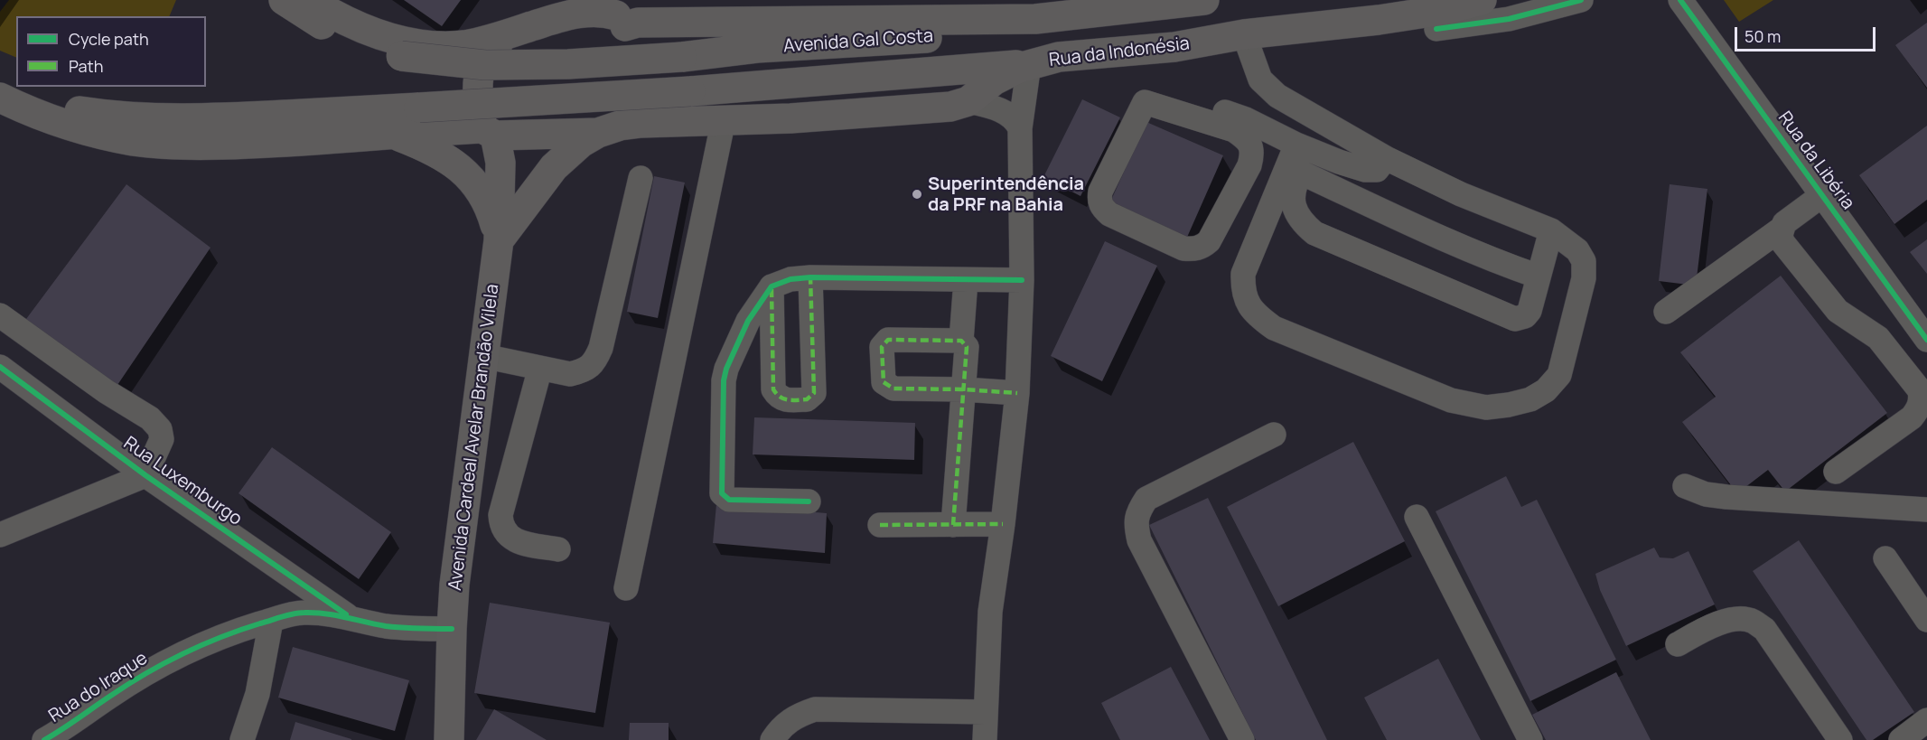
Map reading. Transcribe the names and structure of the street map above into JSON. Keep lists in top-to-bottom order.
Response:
{
  "streets": {
    "main road": ["Avenida Gal Costa", "Rua da Indonésia", "Avenida Cardeal Avelar Brandão Vilela"],
    "street": ["Rua da Libéria", "Rua Luxemburgo", "Rua do Iraque"]
  },
  "crossings": [
    ["Avenida Gal Costa", "Rua da Indonésia"],
    ["Avenida Gal Costa", "Avenida Cardeal Avelar Brandão Vilela"],
    ["Rua da Indonésia", "Avenida Cardeal Avelar Brandão Vilela"],
    ["Avenida Cardeal Avelar Brandão Vilela", "Rua do Iraque"],
    ["Rua Luxemburgo", "Rua do Iraque"]
  ],
  "places": ["Superintendência da PRF na Bahia"],
  "legend": ["Cycle path", "Path"],
  "scale_bar": "50 m"
}
